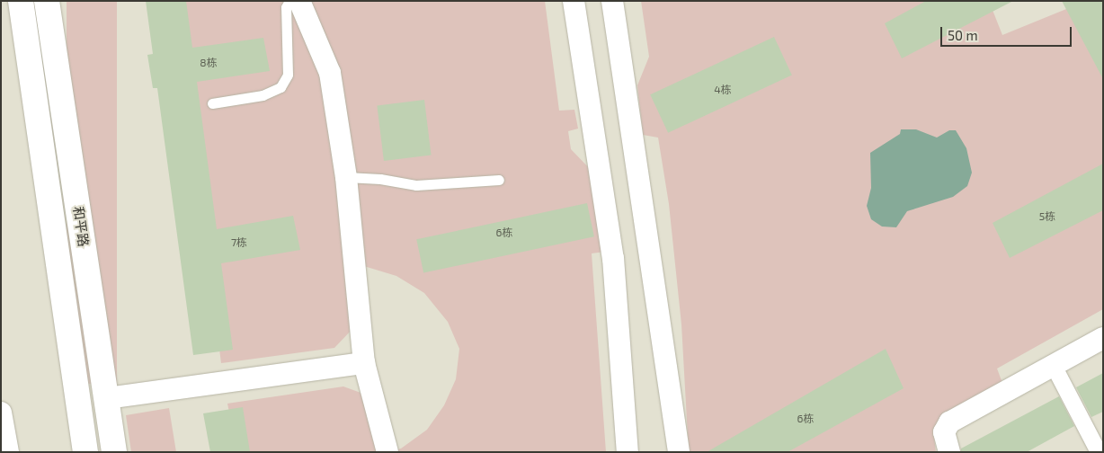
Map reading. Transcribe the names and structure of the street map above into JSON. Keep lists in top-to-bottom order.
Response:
{
  "streets": {
    "street": ["和平路"]
  },
  "house_numbers": [
    "8栋",
    "4栋",
    "5栋",
    "6栋",
    "7栋",
    "6栋"
  ],
  "scale_bar": "50 m"
}
